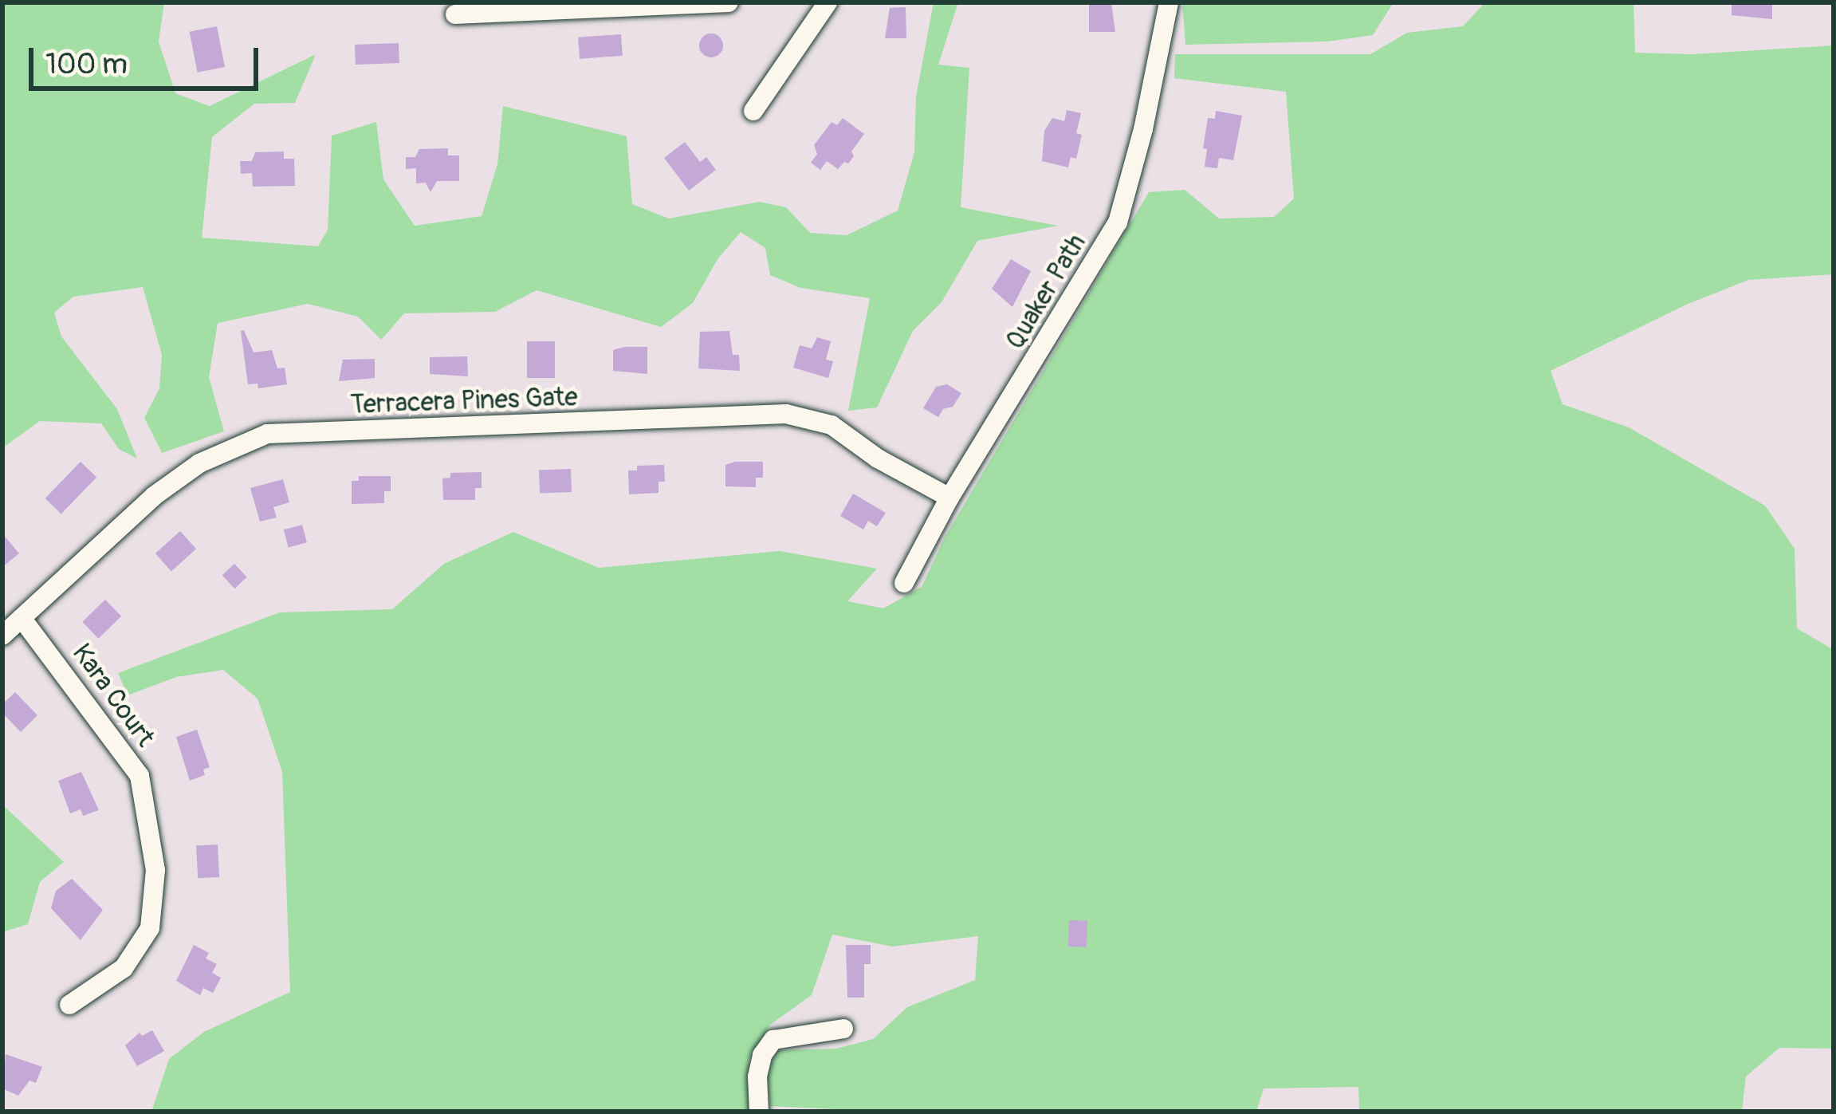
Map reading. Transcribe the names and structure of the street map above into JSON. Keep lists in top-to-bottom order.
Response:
{
  "streets": {
    "street": ["Quaker Path", "Terracera Pines Gate", "Kara Court"]
  },
  "crossings": [
    ["Quaker Path", "Terracera Pines Gate"],
    ["Terracera Pines Gate", "Kara Court"]
  ],
  "scale_bar": "100 m"
}
